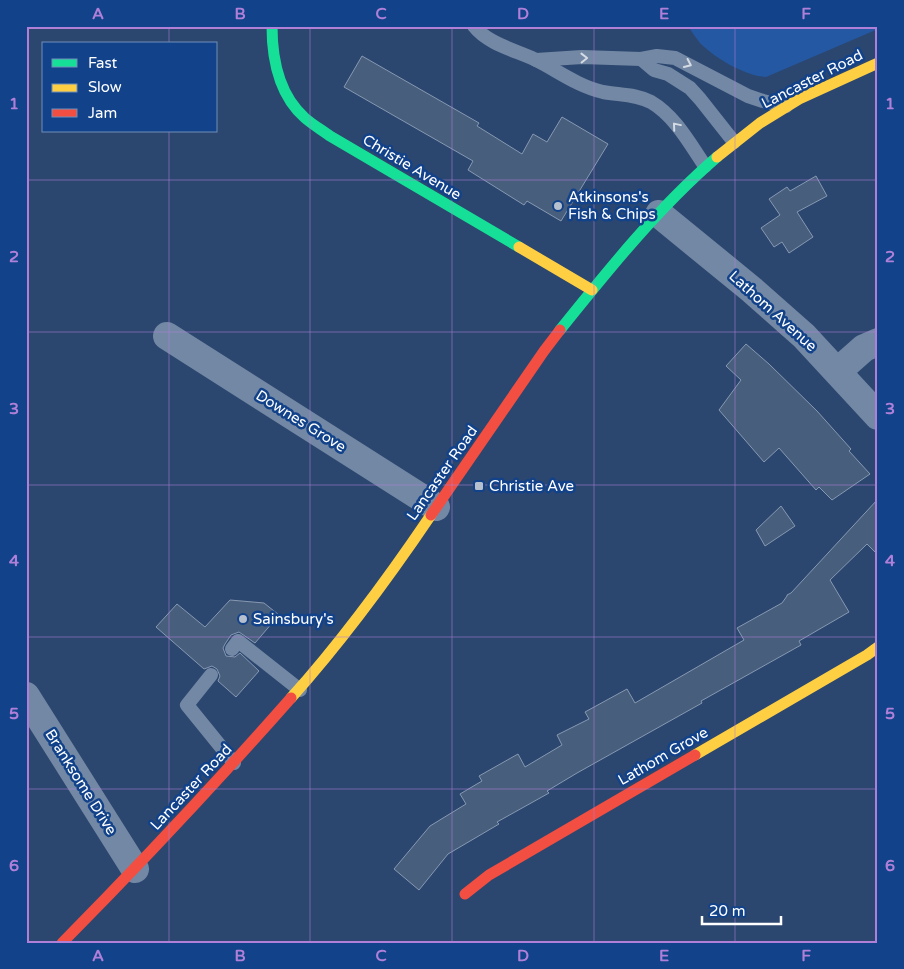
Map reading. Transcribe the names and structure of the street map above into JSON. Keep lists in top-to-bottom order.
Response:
{
  "streets": {
    "main road": ["Lancaster Road", "Christie Avenue", "Lathom Grove"],
    "street": ["Lathom Avenue", "Downes Grove", "Branksome Drive"]
  },
  "crossings": [
    ["Lancaster Road", "Christie Avenue"],
    ["Lancaster Road", "Lathom Avenue"],
    ["Lancaster Road", "Downes Grove"],
    ["Lancaster Road", "Branksome Drive"]
  ],
  "places": {
    "other": ["Atkinsons's Fish & Chips", "Sainsbury's"],
    "transit": ["Christie Ave"]
  },
  "legend": ["Fast", "Slow", "Jam"],
  "scale_bar": "20 m",
  "grid": {
    "columns": [
      "A",
      "B",
      "C",
      "D",
      "E",
      "F"
    ],
    "rows": [
      "1",
      "2",
      "3",
      "4",
      "5",
      "6"
    ]
  }
}
